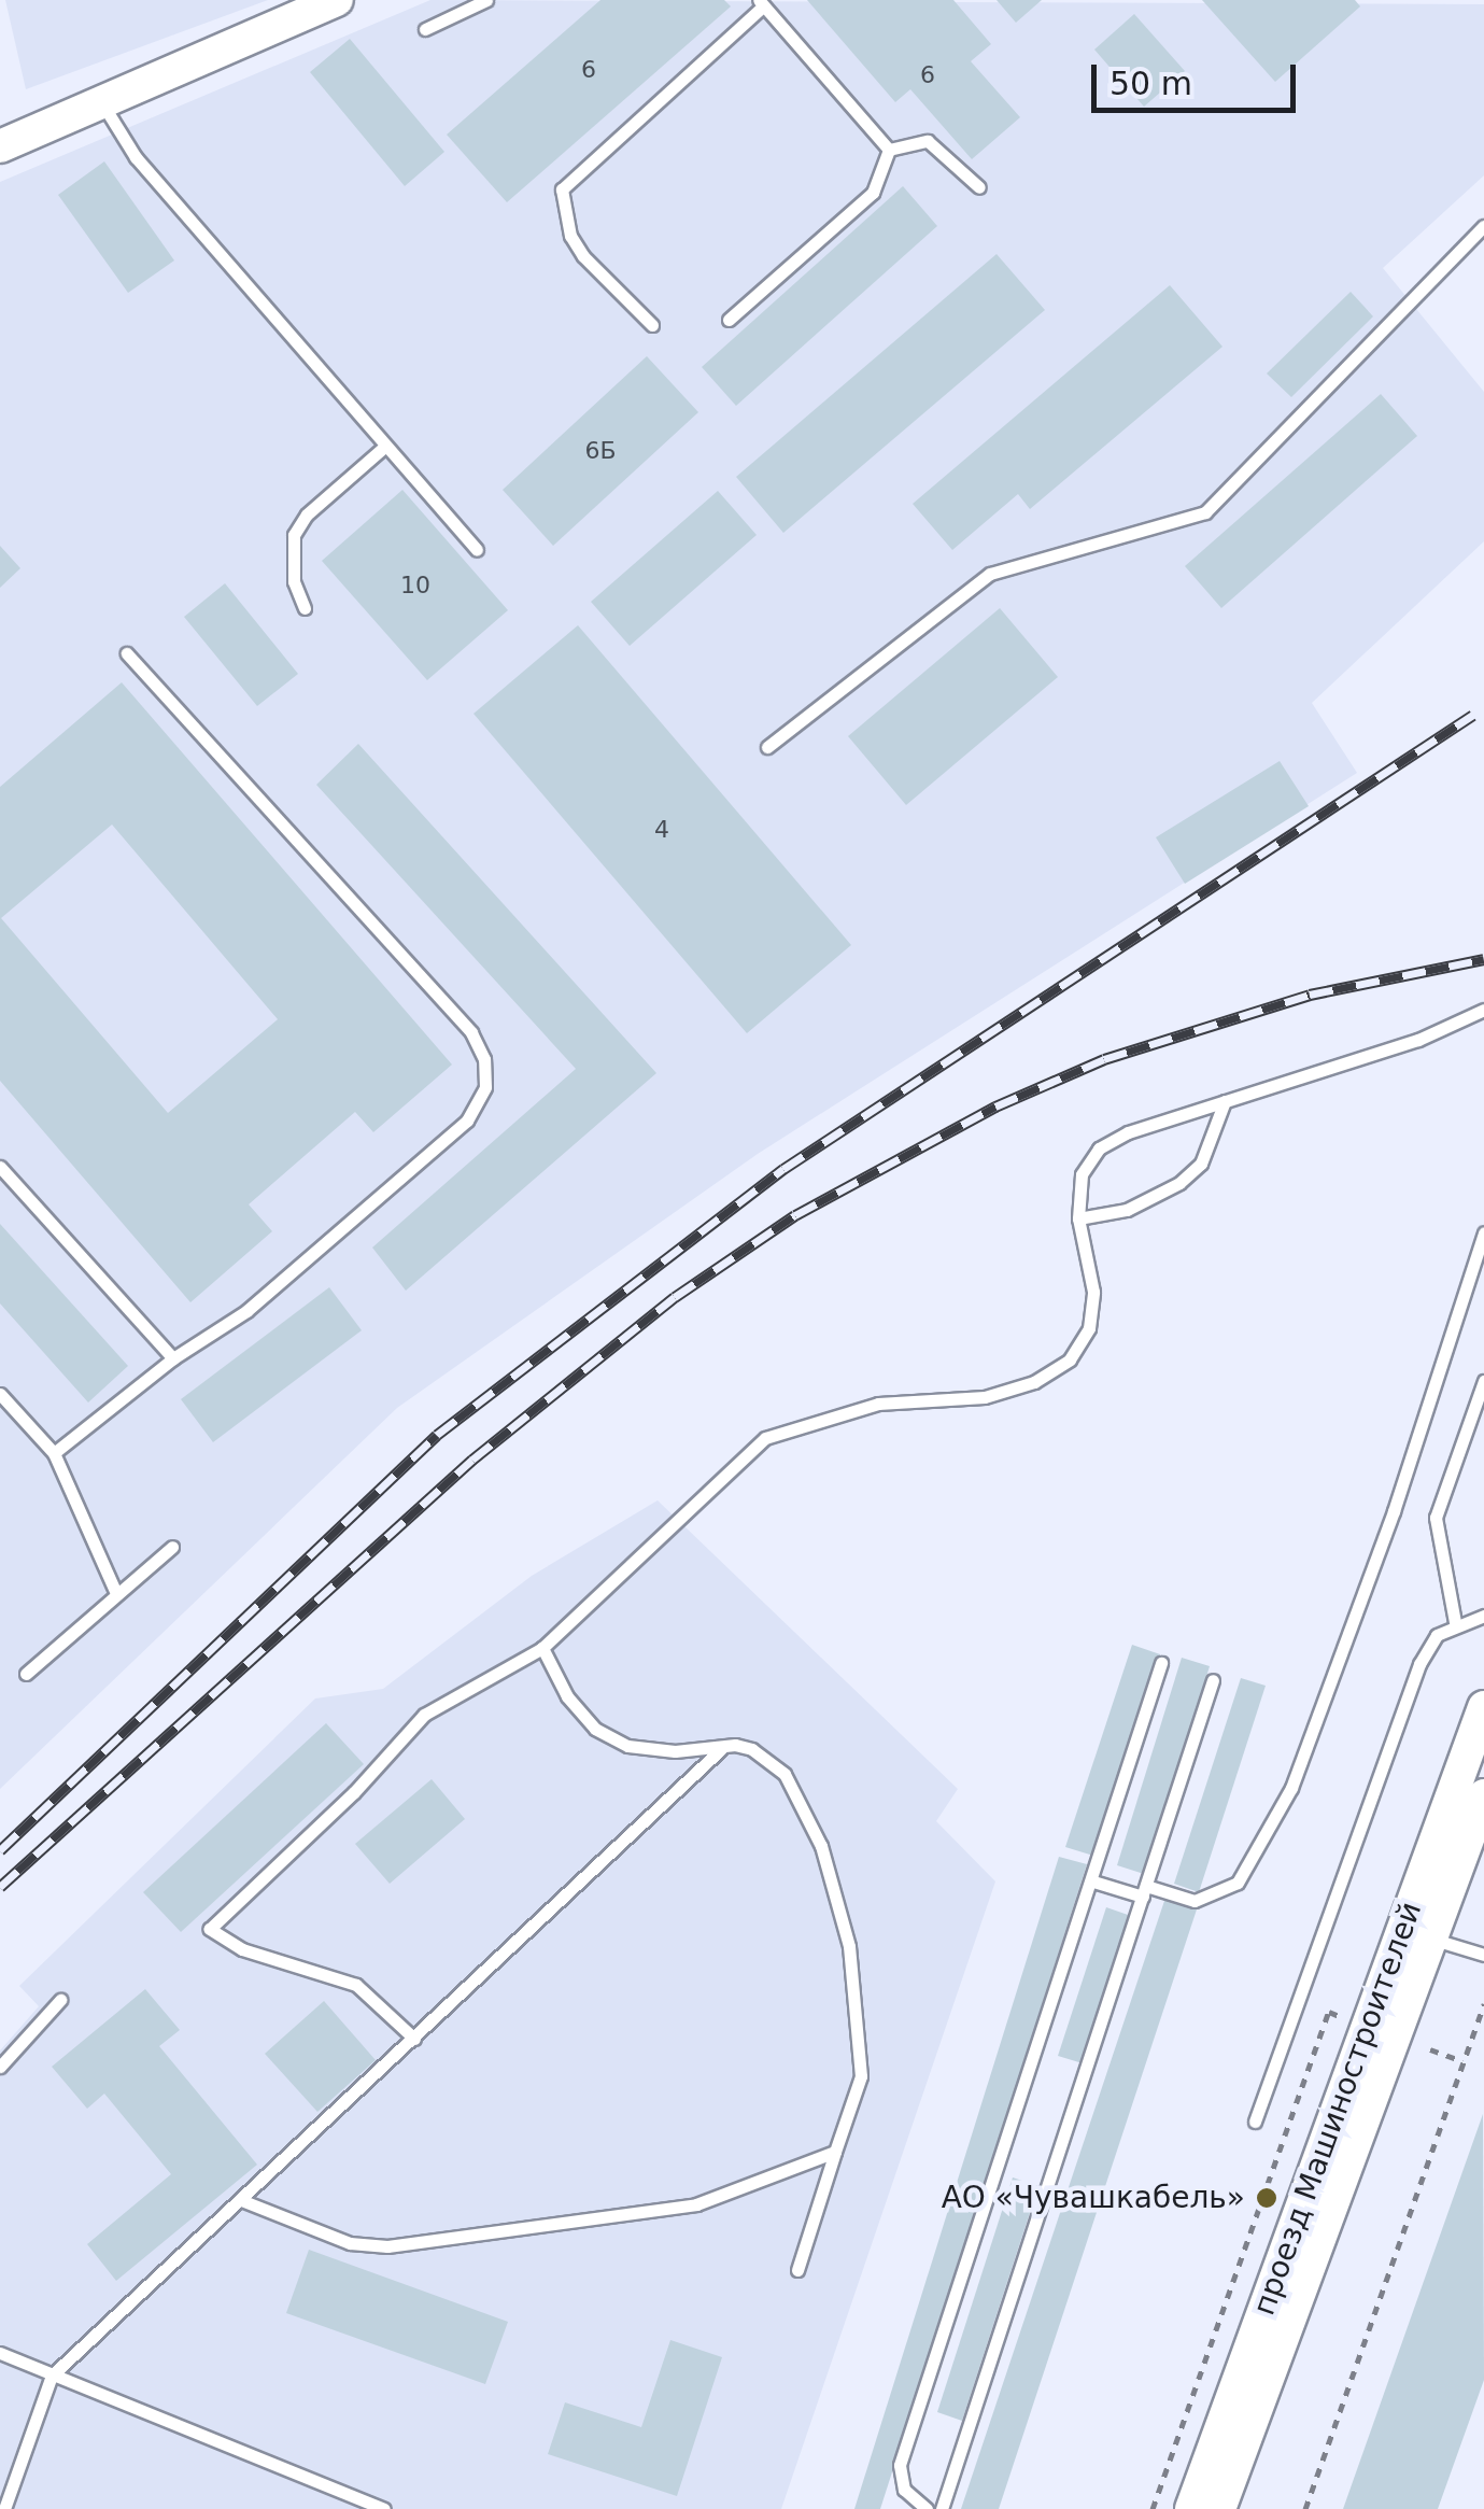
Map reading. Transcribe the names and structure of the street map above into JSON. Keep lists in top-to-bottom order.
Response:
{
  "streets": {
    "main road": ["проезд Машиностроителей"]
  },
  "places": ["АО «Чувашкабель»"],
  "house_numbers": [
    "6",
    "6",
    "6Б",
    "10",
    "4"
  ],
  "scale_bar": "50 m"
}
